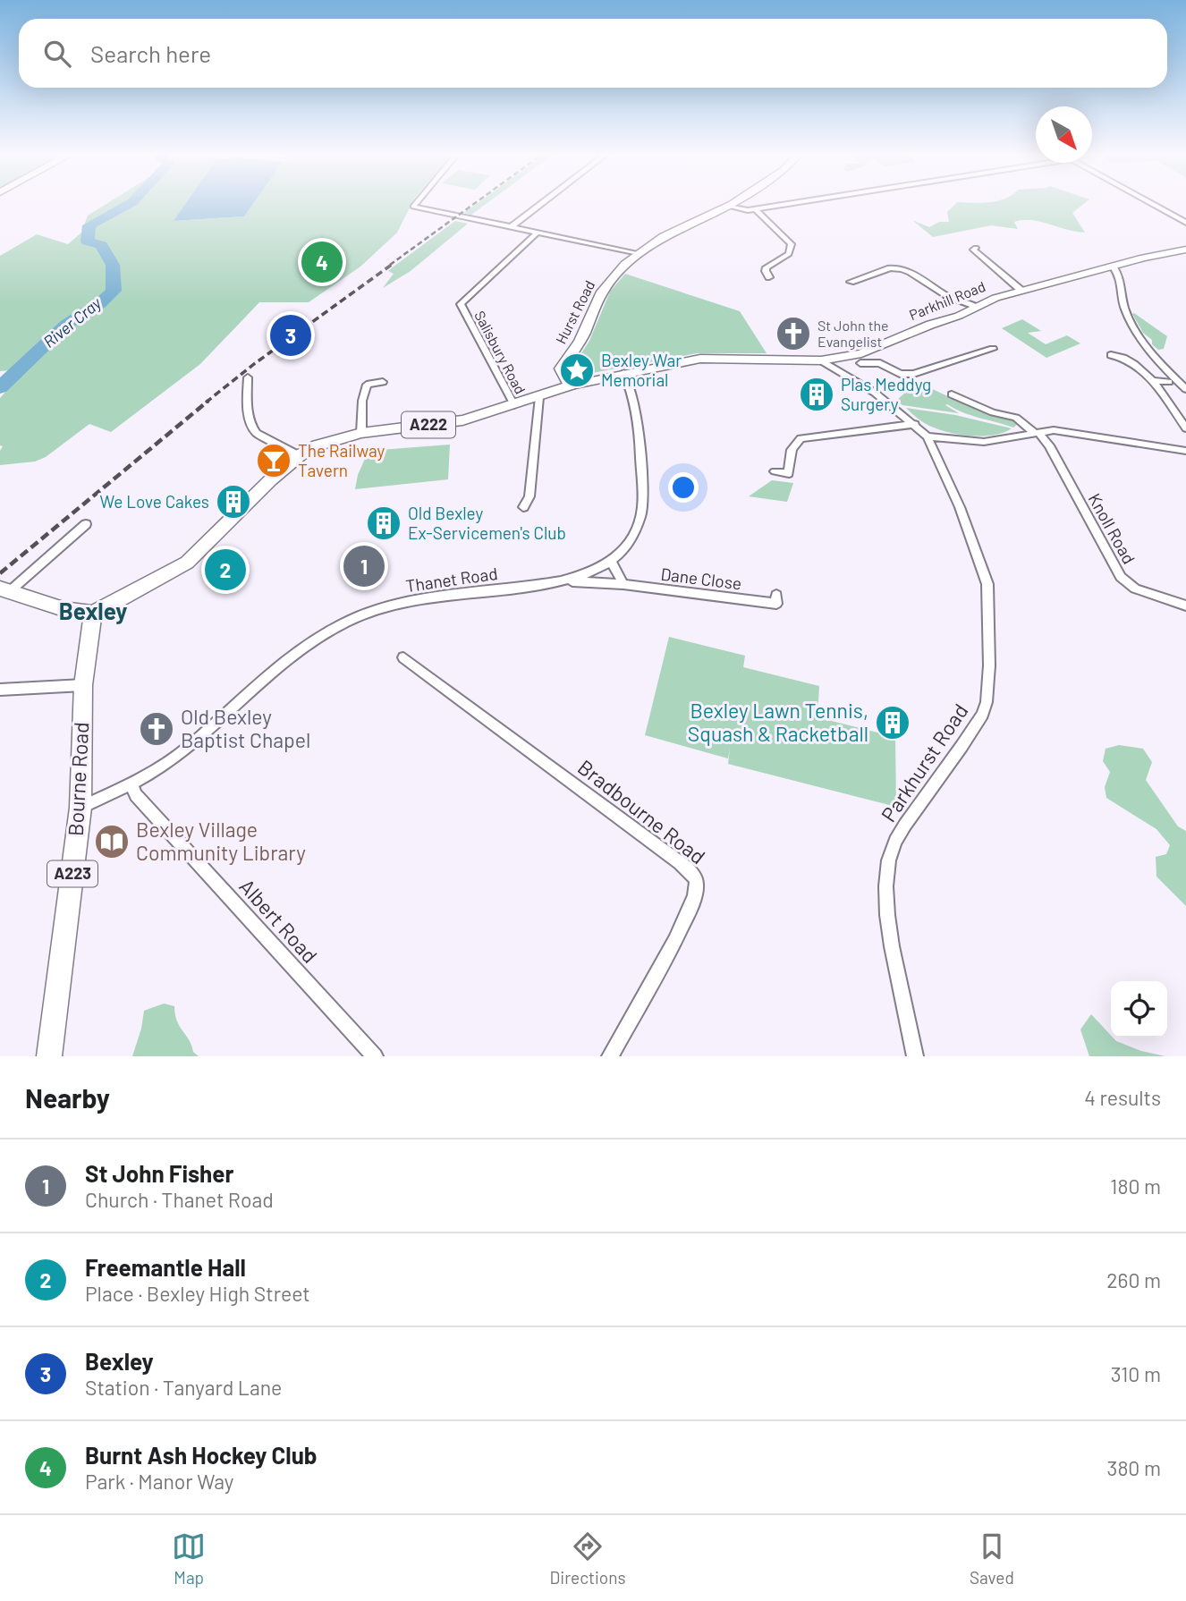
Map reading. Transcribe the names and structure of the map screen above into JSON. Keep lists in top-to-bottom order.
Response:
{
  "streets": {
    "main road": [
      "Parkhill Road",
      "Hurst Road",
      "A222",
      "Bourne Road",
      "A223"
    ],
    "street": [
      "Salisbury Road",
      "Knoll Road",
      "Dane Close",
      "Thanet Road",
      "Parkhurst Road",
      "Bradbourne Road",
      "Albert Road"
    ]
  },
  "crossings": [
    ["Parkhill Road", "Hurst Road"],
    ["Parkhill Road", "A222"],
    ["Parkhill Road", "Thanet Road"],
    ["Parkhill Road", "Parkhurst Road"],
    ["Hurst Road", "A222"],
    ["Salisbury Road", "A222"],
    ["A222", "Bourne Road"],
    ["Dane Close", "Thanet Road"],
    ["Thanet Road", "Bourne Road"],
    ["Thanet Road", "Albert Road"]
  ],
  "districts": ["Bexley"],
  "water": ["River Cray"],
  "places": {
    "church": ["St John the Evangelist", "Old Bexley Baptist Chapel"],
    "place": ["Bexley War Memorial"],
    "building": [
      "Plas Meddyg Surgery",
      "We Love Cakes",
      "Old Bexley Ex-Servicemen's Club",
      "Bexley Lawn Tennis, Squash & Racketball"
    ],
    "bar": ["The Railway Tavern"],
    "library": ["Bexley Village Community Library"]
  },
  "north": "bottom right",
  "page": {
    "search": "Search here",
    "pins": [
      "4",
      "3",
      "1",
      "2"
    ],
    "heading": ["Nearby", "4 results"],
    "list": [
      {
        "mark": "1",
        "name": "St John Fisher",
        "note": "Church · Thanet Road",
        "value": "180 m"
      },
      {
        "mark": "2",
        "name": "Freemantle Hall",
        "note": "Place · Bexley High Street",
        "value": "260 m"
      },
      {
        "mark": "3",
        "name": "Bexley",
        "note": "Station · Tanyard Lane",
        "value": "310 m"
      },
      {
        "mark": "4",
        "name": "Burnt Ash Hockey Club",
        "note": "Park · Manor Way",
        "value": "380 m"
      }
    ],
    "nav": ["Map", "Directions", "Saved"]
  }
}
